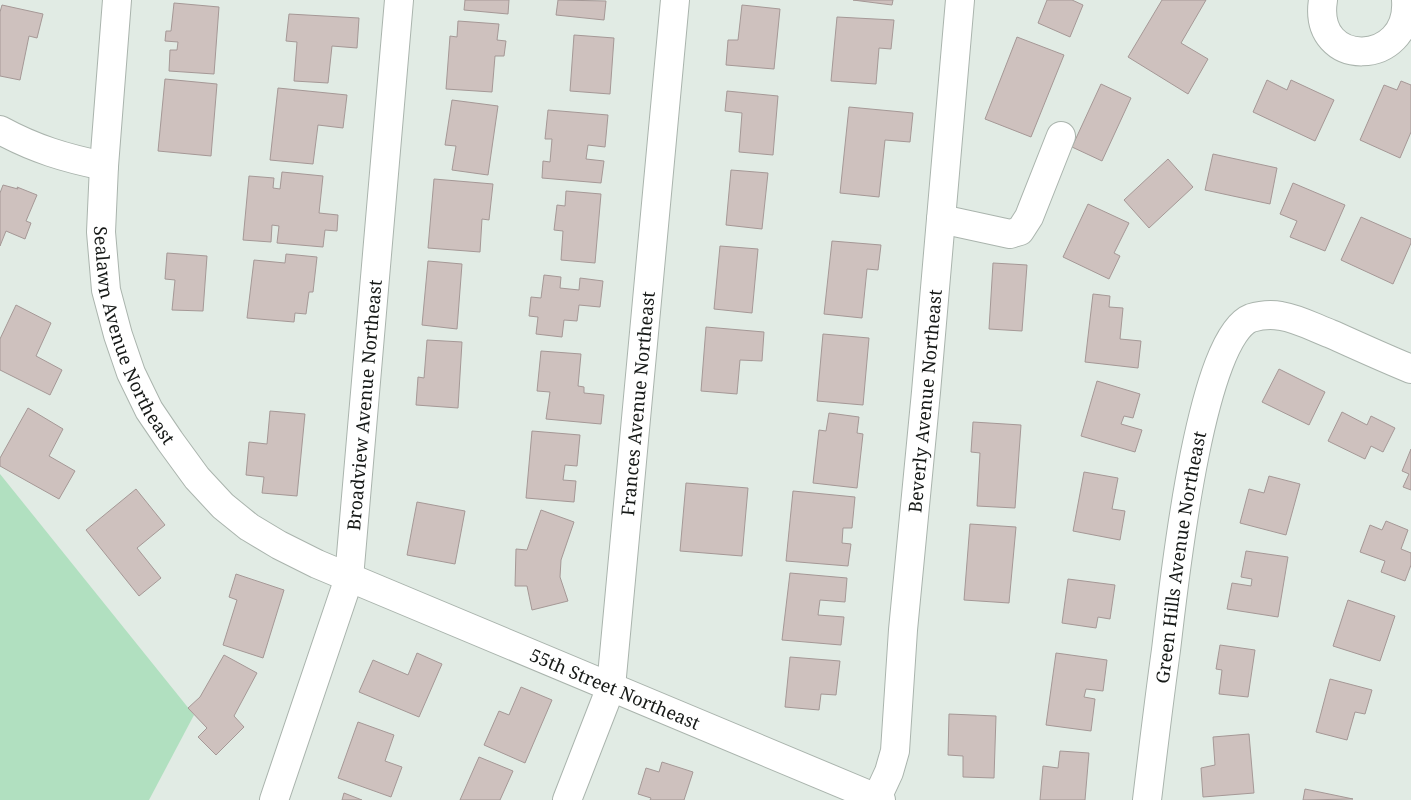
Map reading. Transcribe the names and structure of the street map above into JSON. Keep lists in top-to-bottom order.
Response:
{
  "streets": {
    "street": [
      "Sealawn Avenue Northeast",
      "Beverly Avenue Northeast",
      "Frances Avenue Northeast",
      "Broadview Avenue Northeast",
      "Green Hills Avenue Northeast",
      "55th Street Northeast"
    ]
  },
  "crossings": [
    ["Sealawn Avenue Northeast", "Broadview Avenue Northeast"],
    ["Sealawn Avenue Northeast", "55th Street Northeast"],
    ["Beverly Avenue Northeast", "55th Street Northeast"],
    ["Frances Avenue Northeast", "55th Street Northeast"],
    ["Broadview Avenue Northeast", "55th Street Northeast"]
  ]
}
